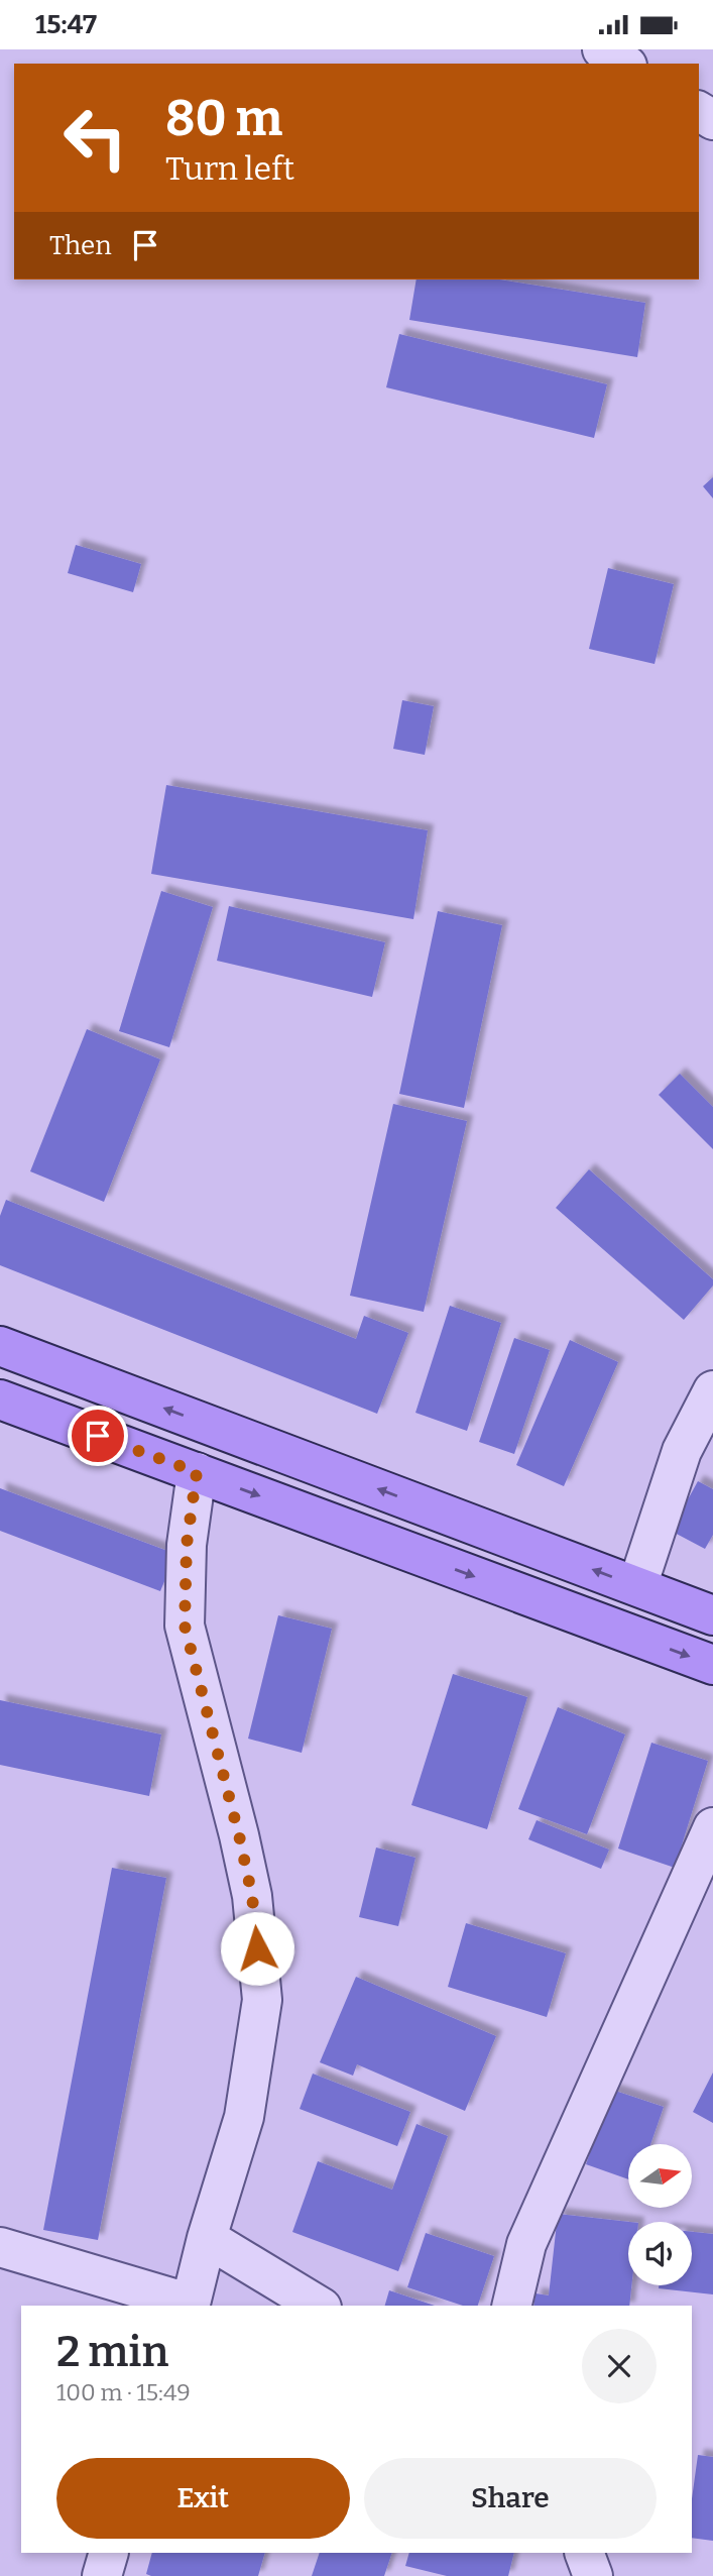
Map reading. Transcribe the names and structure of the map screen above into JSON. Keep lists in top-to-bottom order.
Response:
{
  "north": "right",
  "page": {
    "status": "15:47",
    "turn": ["80 m", "Turn left"],
    "then": "Then",
    "heading": ["2 min", "100 m · 15:49"],
    "buttons": ["Exit", "Share"]
  }
}
